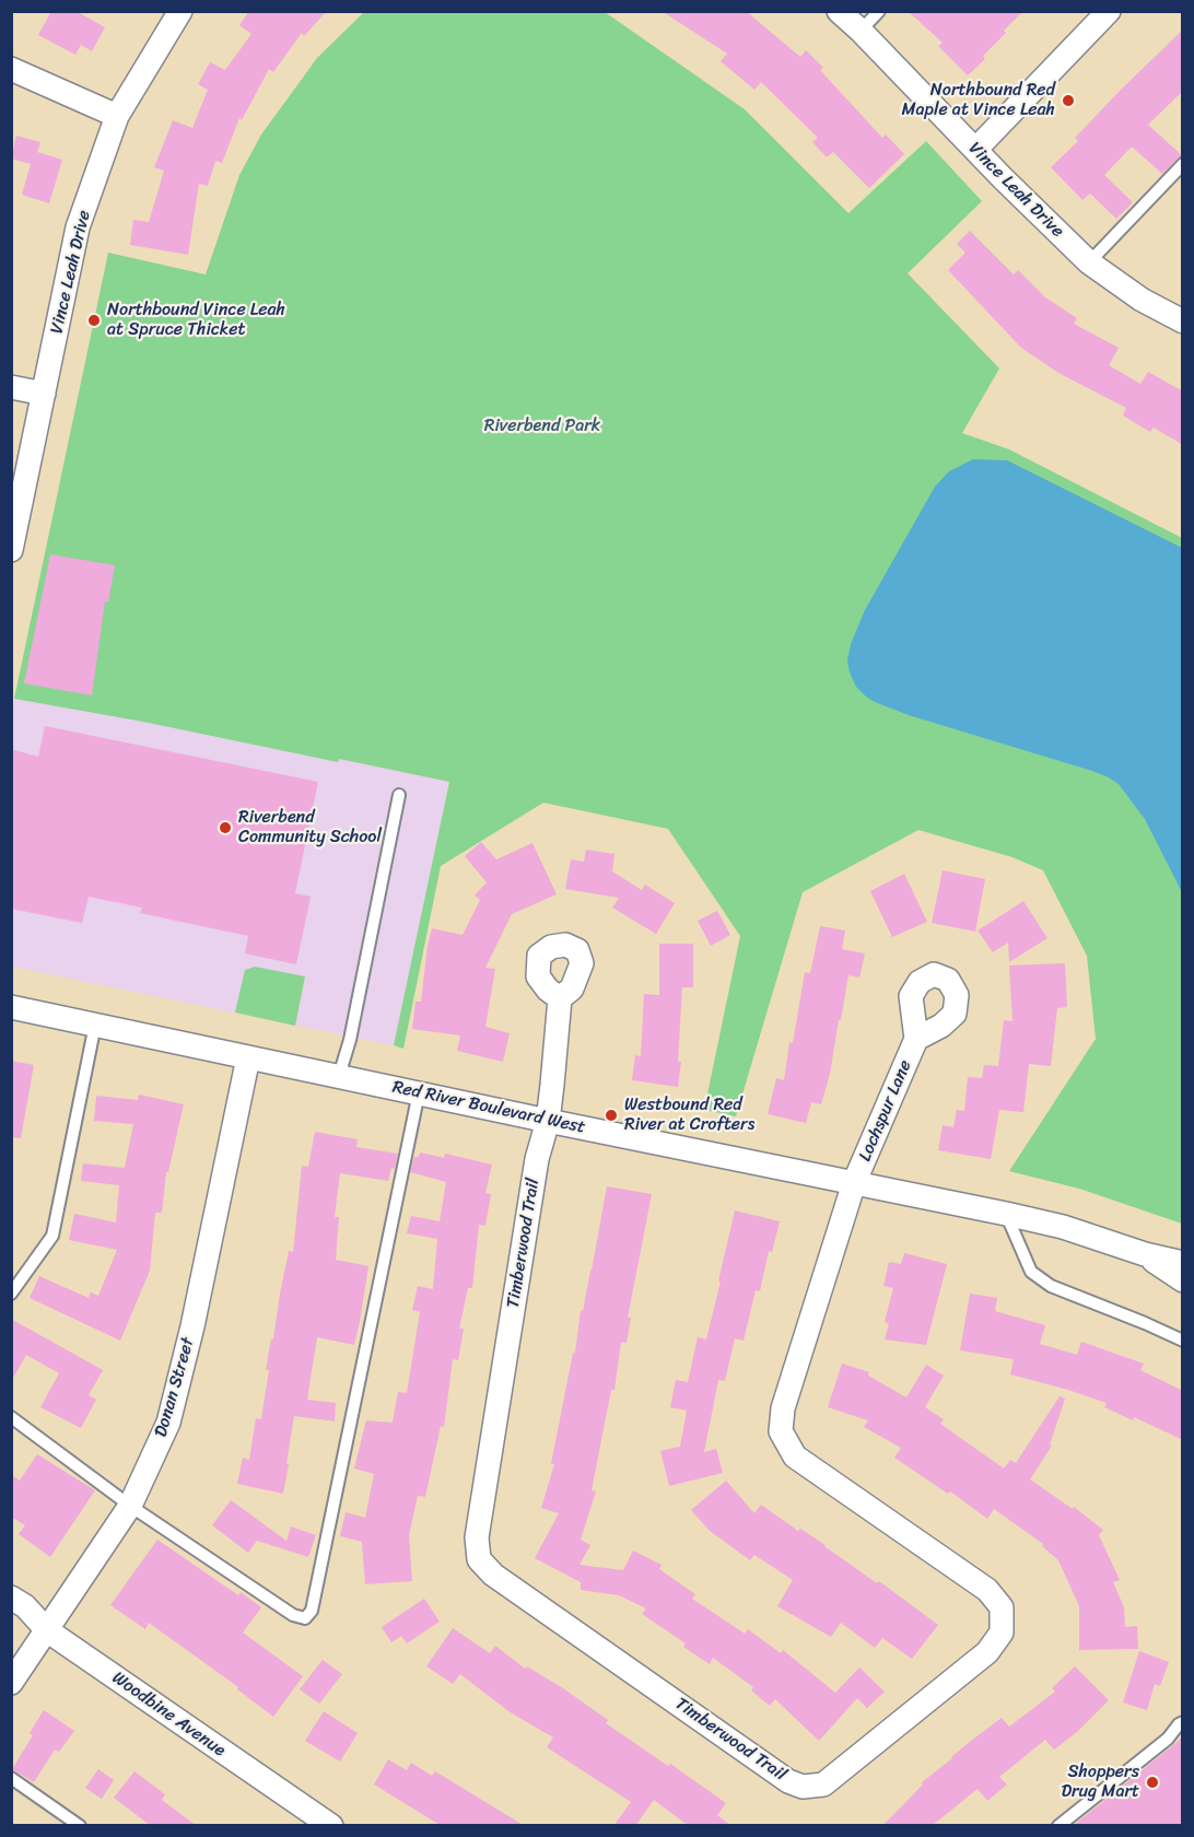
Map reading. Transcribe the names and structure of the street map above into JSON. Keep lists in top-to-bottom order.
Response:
{
  "streets": {
    "street": [
      "Vince Leah Drive",
      "Red River Boulevard West",
      "Lochspur Lane",
      "Timberwood Trail",
      "Donan Street",
      "Woodbine Avenue"
    ]
  },
  "crossings": [
    ["Red River Boulevard West", "Lochspur Lane"],
    ["Red River Boulevard West", "Timberwood Trail"],
    ["Red River Boulevard West", "Donan Street"],
    ["Lochspur Lane", "Timberwood Trail"],
    ["Donan Street", "Woodbine Avenue"]
  ],
  "parks": ["Riverbend Park"],
  "places": [
    "Northbound Red Maple at Vince Leah",
    "Northbound Vince Leah at Spruce Thicket",
    "Riverbend Community School",
    "Westbound Red River at Crofters",
    "Shoppers Drug Mart"
  ]
}
